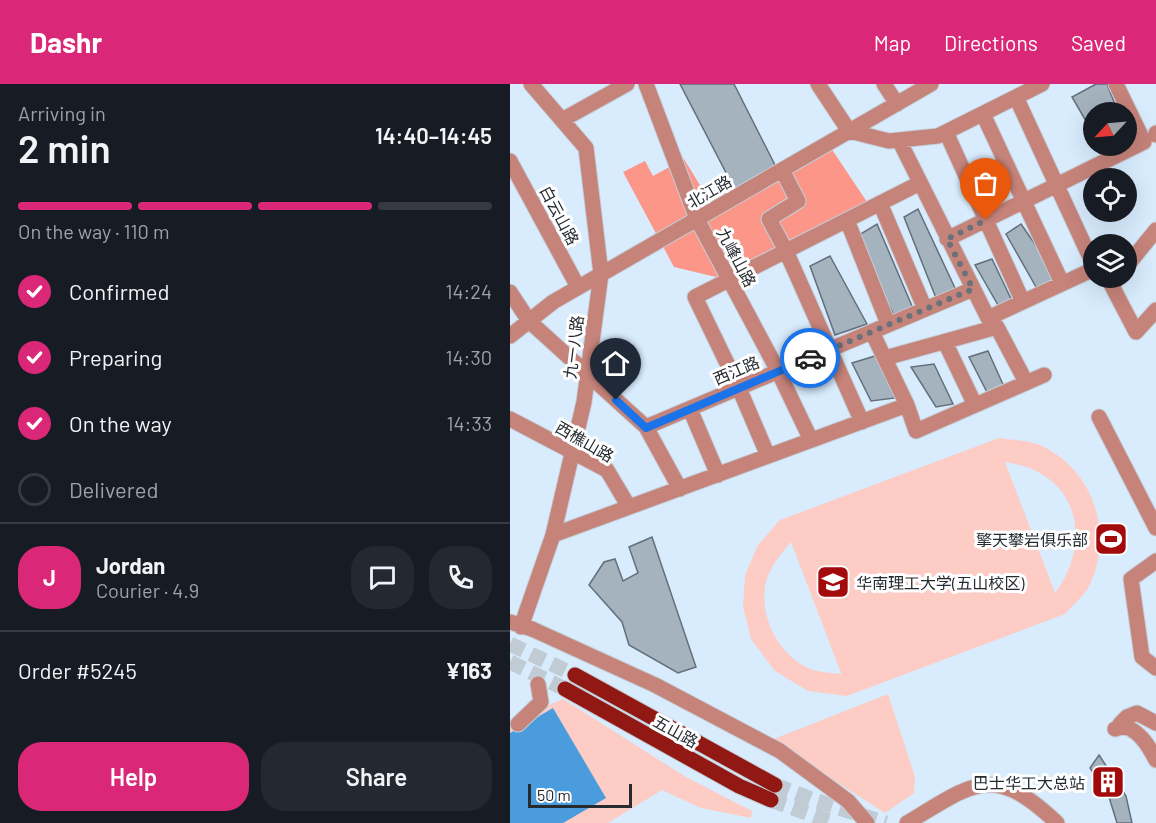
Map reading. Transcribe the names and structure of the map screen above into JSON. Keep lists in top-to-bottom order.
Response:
{
  "streets": {
    "main road": ["五山路"],
    "street": [
      "北江路",
      "白云山路",
      "九峰山路",
      "九一八路",
      "西江路",
      "西樵山路"
    ]
  },
  "crossings": [
    ["北江路", "白云山路"],
    ["北江路", "九峰山路"],
    ["北江路", "九一八路"],
    ["九峰山路", "西江路"],
    ["九一八路", "西樵山路"]
  ],
  "places": {
    "sports": ["擎天攀岩俱乐部"],
    "school or university": ["华南理工大学(五山校区)"],
    "building": ["巴士华工大总站"]
  },
  "scale_bar": "50 m",
  "north": "bottom left",
  "page": {
    "header": "Dashr",
    "nav": ["Map", "Directions", "Saved"],
    "heading": ["2 min", "Arriving in", "14:40–14:45"],
    "panel": [
      "Jordan",
      "Courier · 4.9",
      "Order #5245",
      "¥163"
    ],
    "bar": "On the way · 110 m",
    "list": [
      ["Confirmed", "14:24"],
      ["Preparing", "14:30"],
      ["On the way", "14:33"],
      "Delivered"
    ],
    "round": "J",
    "buttons": ["Help", "Share"],
    "scale": "50 m"
  }
}
